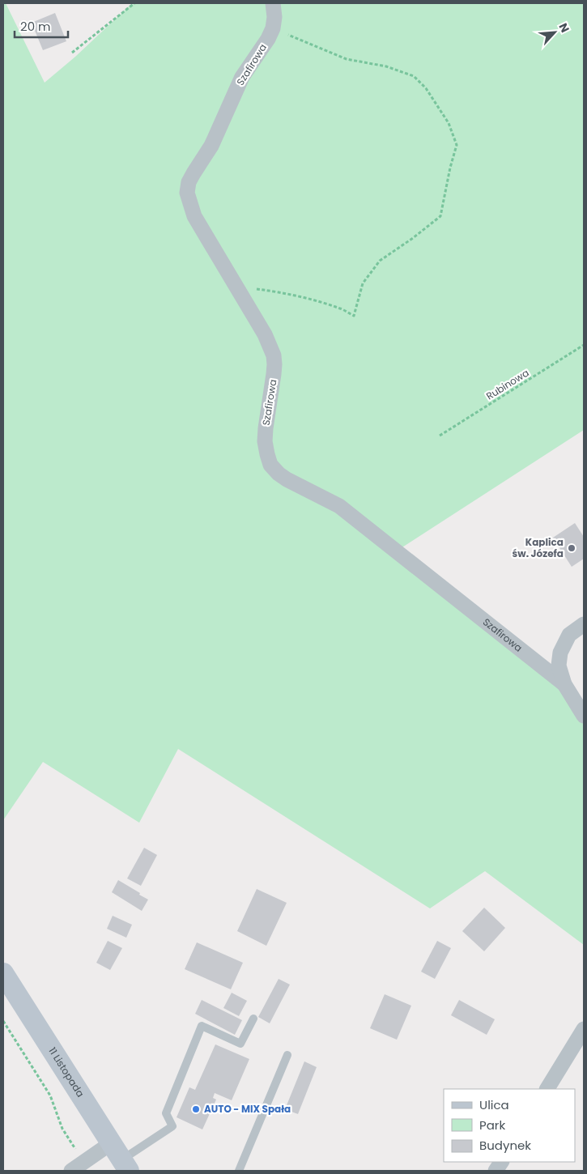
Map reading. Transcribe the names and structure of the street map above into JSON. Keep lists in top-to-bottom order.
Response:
{
  "streets": {
    "street": ["Szafirowa", "11 Listopada"],
    "path": ["Rubinowa"]
  },
  "places": ["Kaplica św. Józefa", "AUTO - MIX Spała"],
  "legend": ["Ulica", "Park", "Budynek"],
  "scale_bar": "20 m",
  "north": "top right"
}
